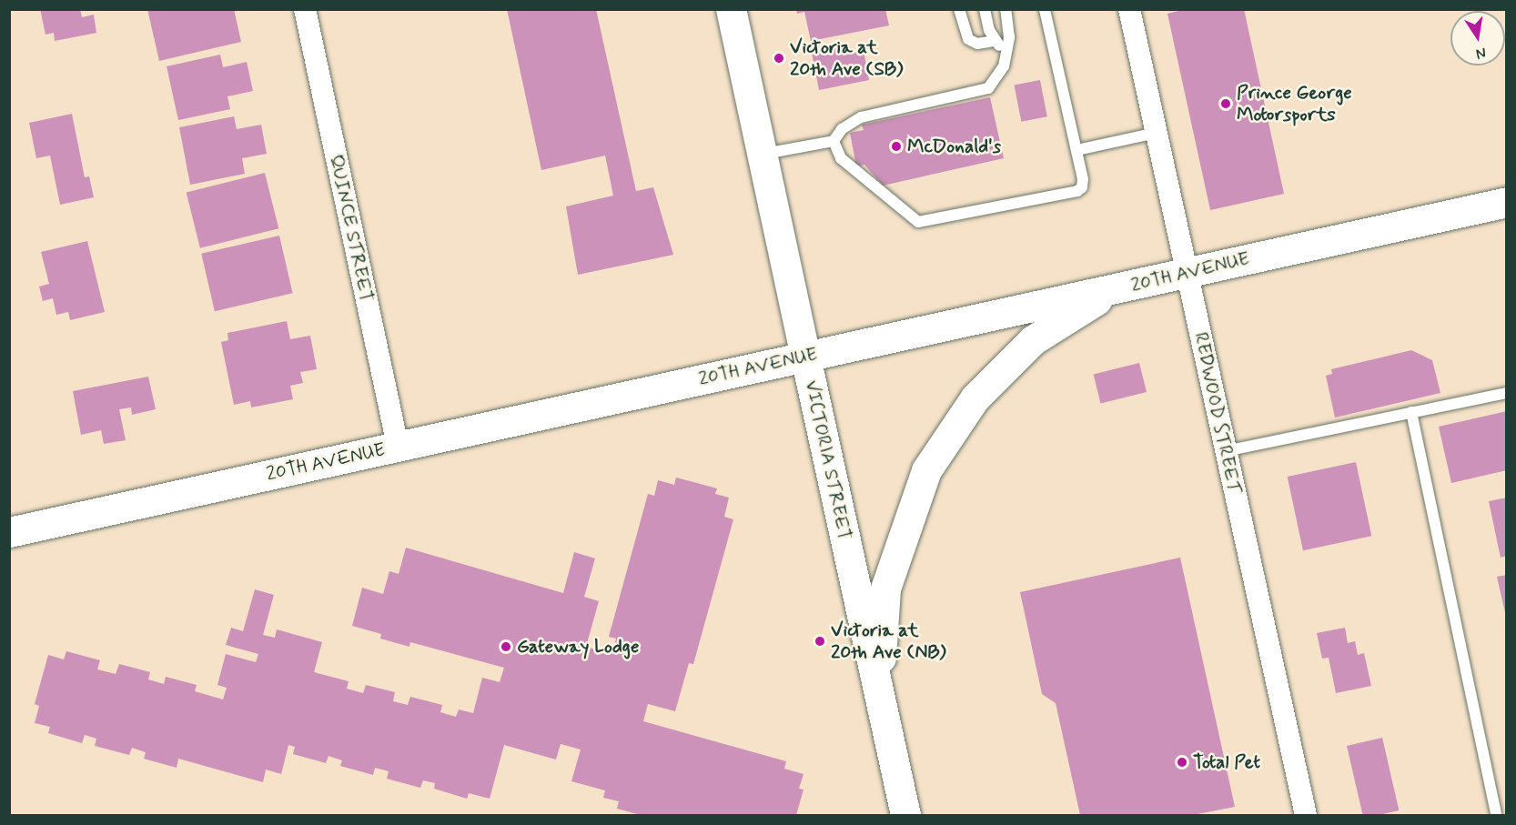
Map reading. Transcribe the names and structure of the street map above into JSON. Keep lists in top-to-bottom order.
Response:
{
  "streets": {
    "main road": ["20TH AVENUE", "VICTORIA STREET"],
    "street": ["QUINCE STREET", "REDWOOD STREET"]
  },
  "crossings": [
    ["QUINCE STREET", "20TH AVENUE"],
    ["20TH AVENUE", "REDWOOD STREET"],
    ["20TH AVENUE", "VICTORIA STREET"]
  ],
  "places": [
    "Victoria at 20th Ave (SB)",
    "Prince George Motorsports",
    "McDonald's",
    "Victoria at 20th Ave (NB)",
    "Gateway Lodge",
    "Total Pet"
  ],
  "north": "bottom"
}
